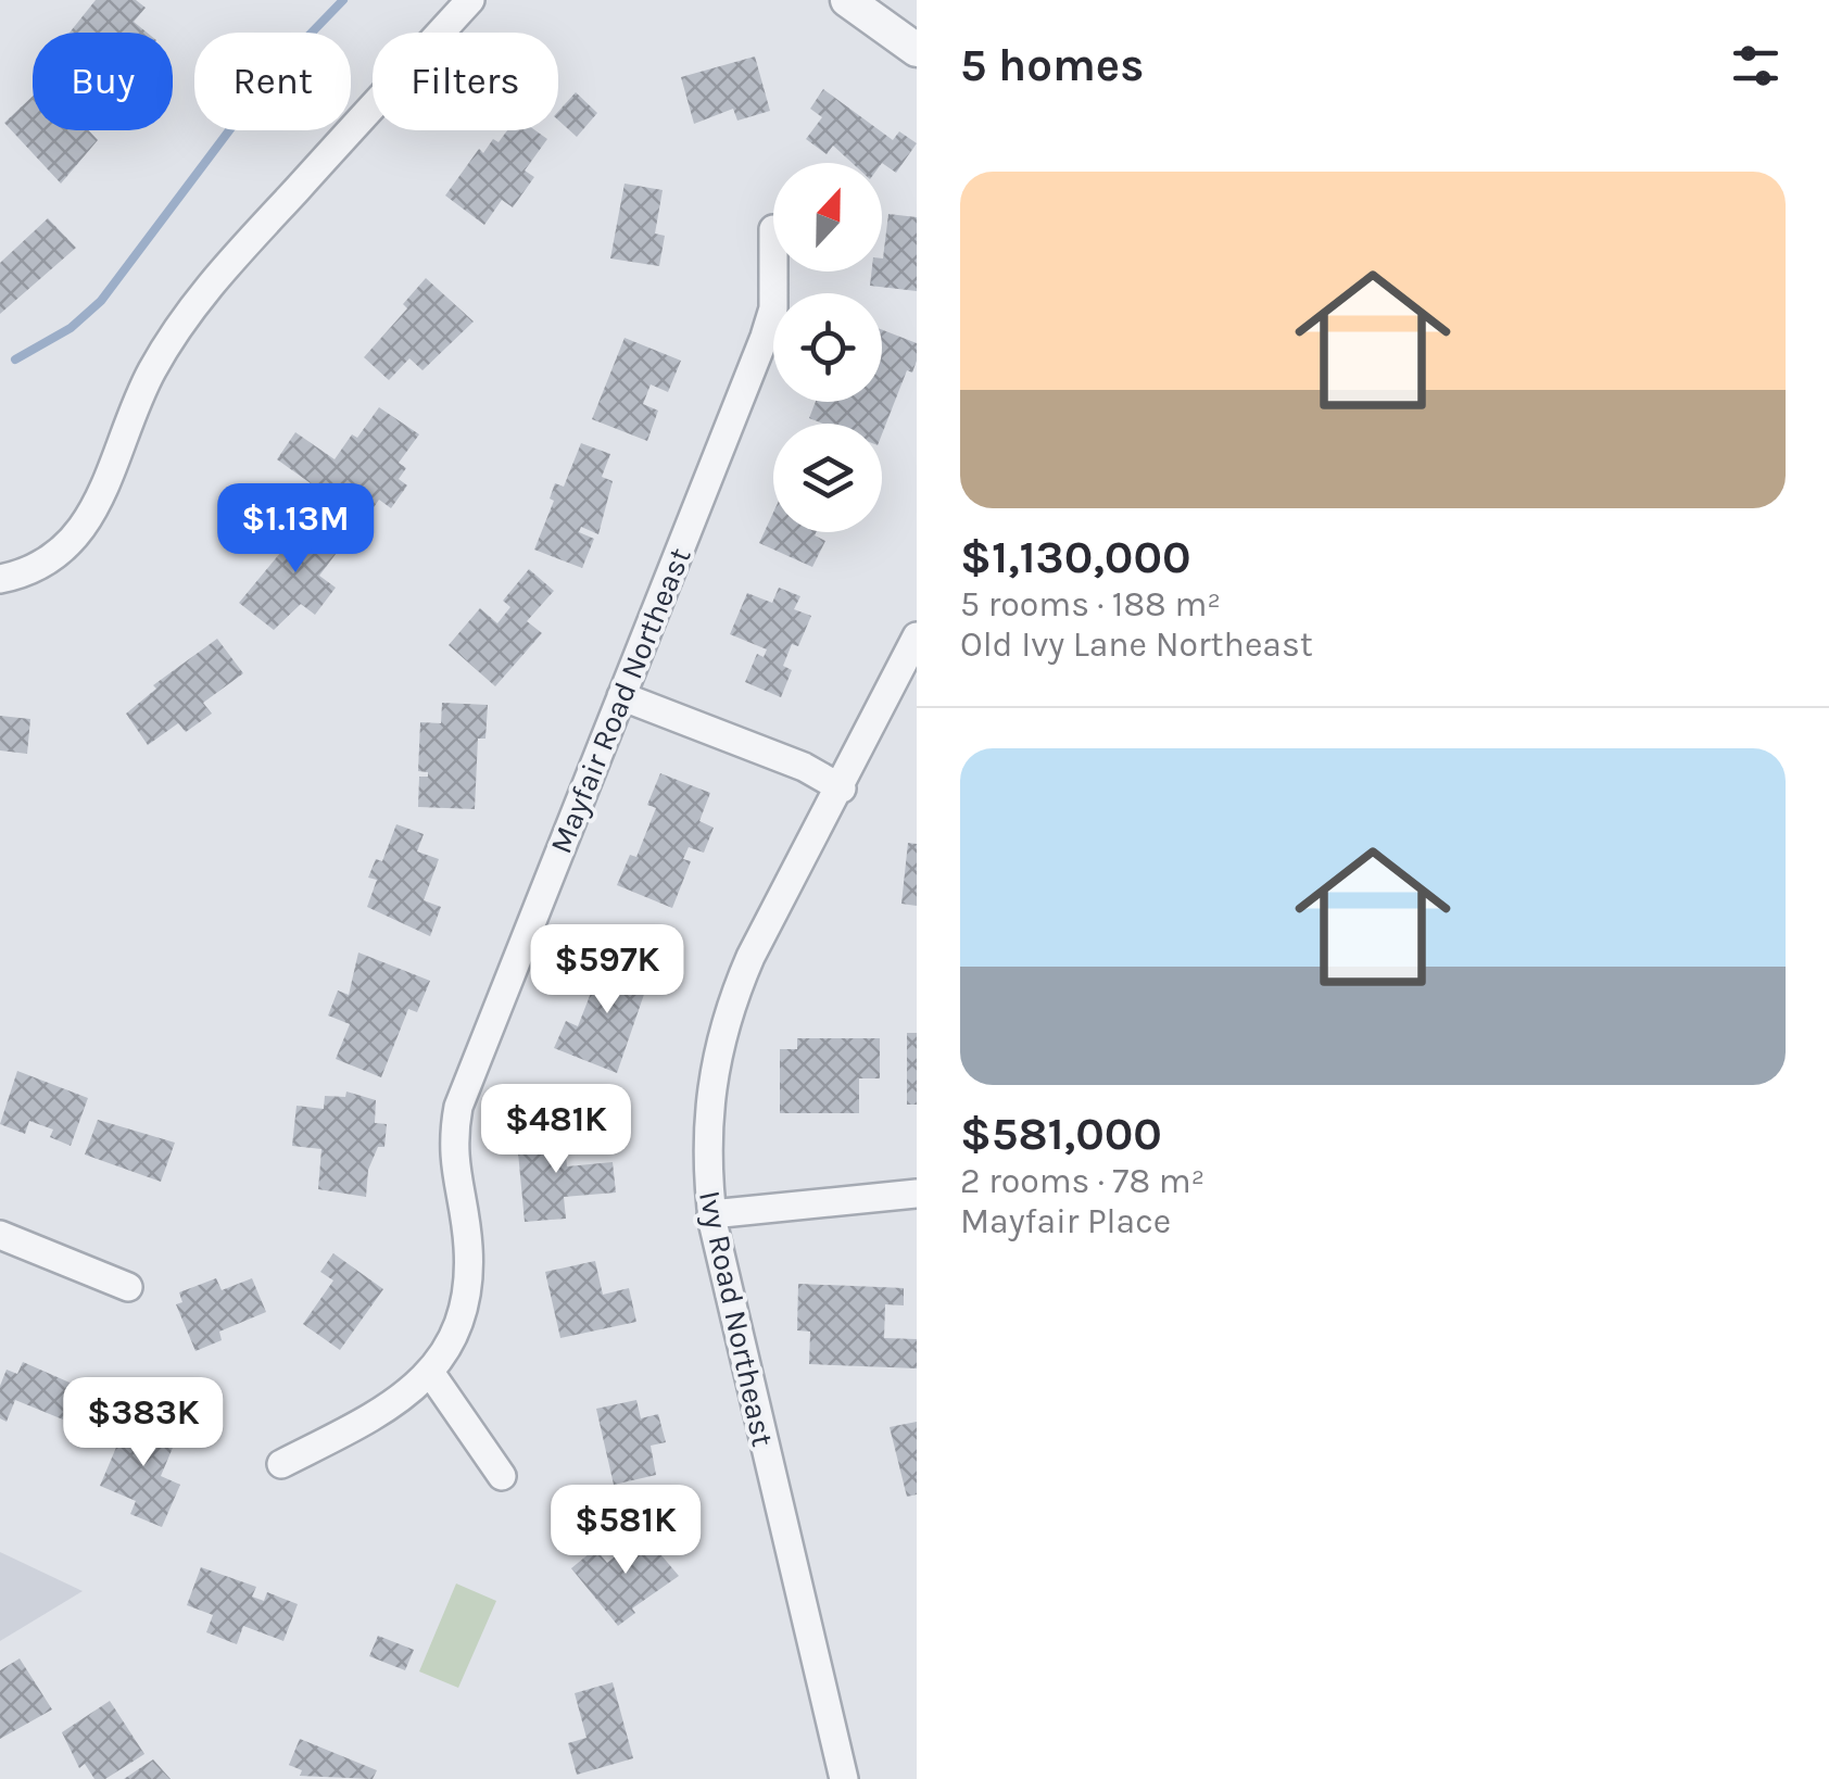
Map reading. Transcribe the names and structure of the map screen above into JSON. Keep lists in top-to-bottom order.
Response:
{
  "streets": {
    "street": ["Mayfair Road Northeast", "Ivy Road Northeast"]
  },
  "north": "top",
  "page": {
    "heading": "5 homes",
    "chip": ["Buy", "Rent", "Filters"],
    "list": [
      {
        "name": "$1,130,000",
        "note": "5 rooms · 188 m² · Old Ivy Lane Northeast"
      },
      {
        "name": "$581,000",
        "note": "2 rooms · 78 m² · Mayfair Place"
      }
    ],
    "price": [
      "$1.13M",
      "$597K",
      "$481K",
      "$383K",
      "$581K"
    ]
  }
}
